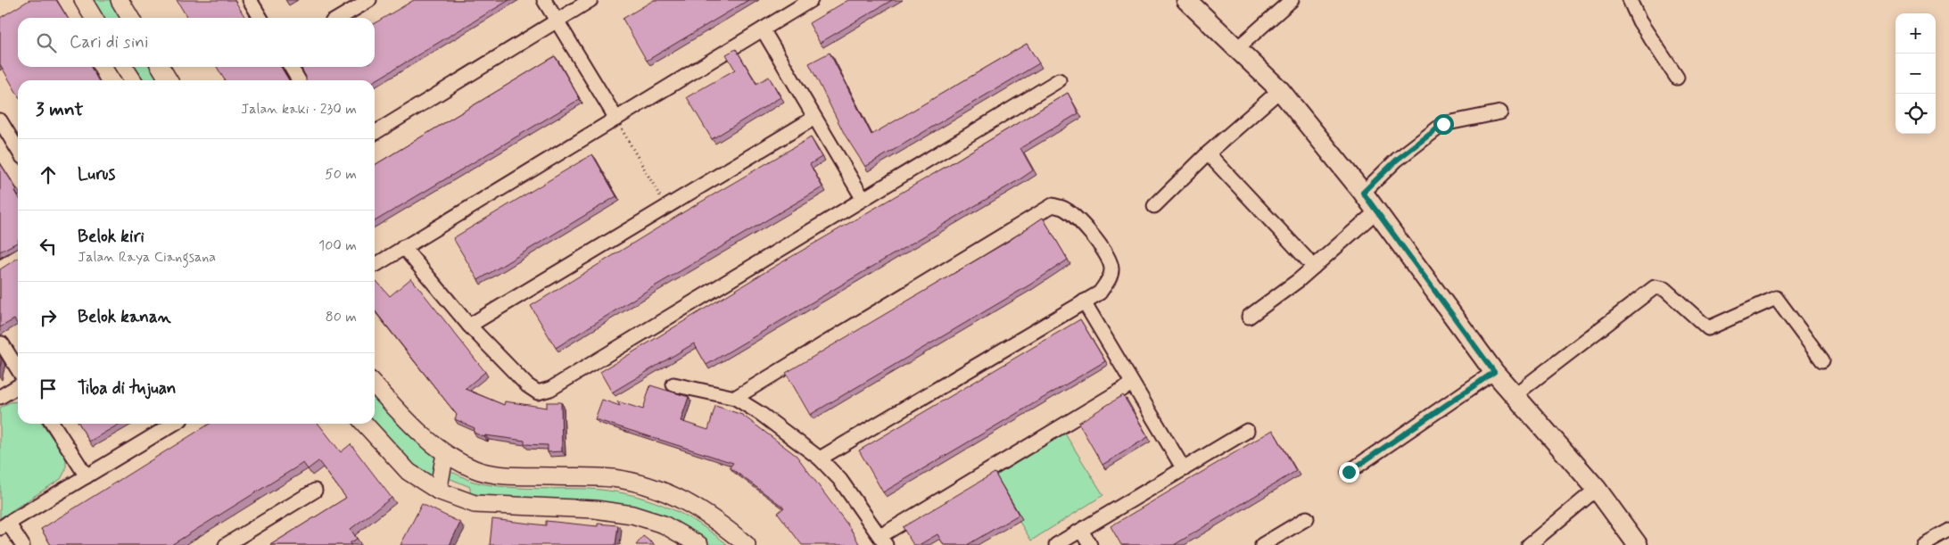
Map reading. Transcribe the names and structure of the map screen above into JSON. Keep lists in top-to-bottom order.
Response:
{
  "page": {
    "map_buttons": ["+", "−"],
    "search": "Cari di sini",
    "heading": ["3 mnt", "Jalan kaki · 230 m"],
    "list": [
      ["Lurus", "50 m"],
      ["Belok kiri", "Jalan Raya Ciangsana", "100 m"],
      ["Belok kanan", "80 m"],
      "Tiba di tujuan"
    ]
  }
}
